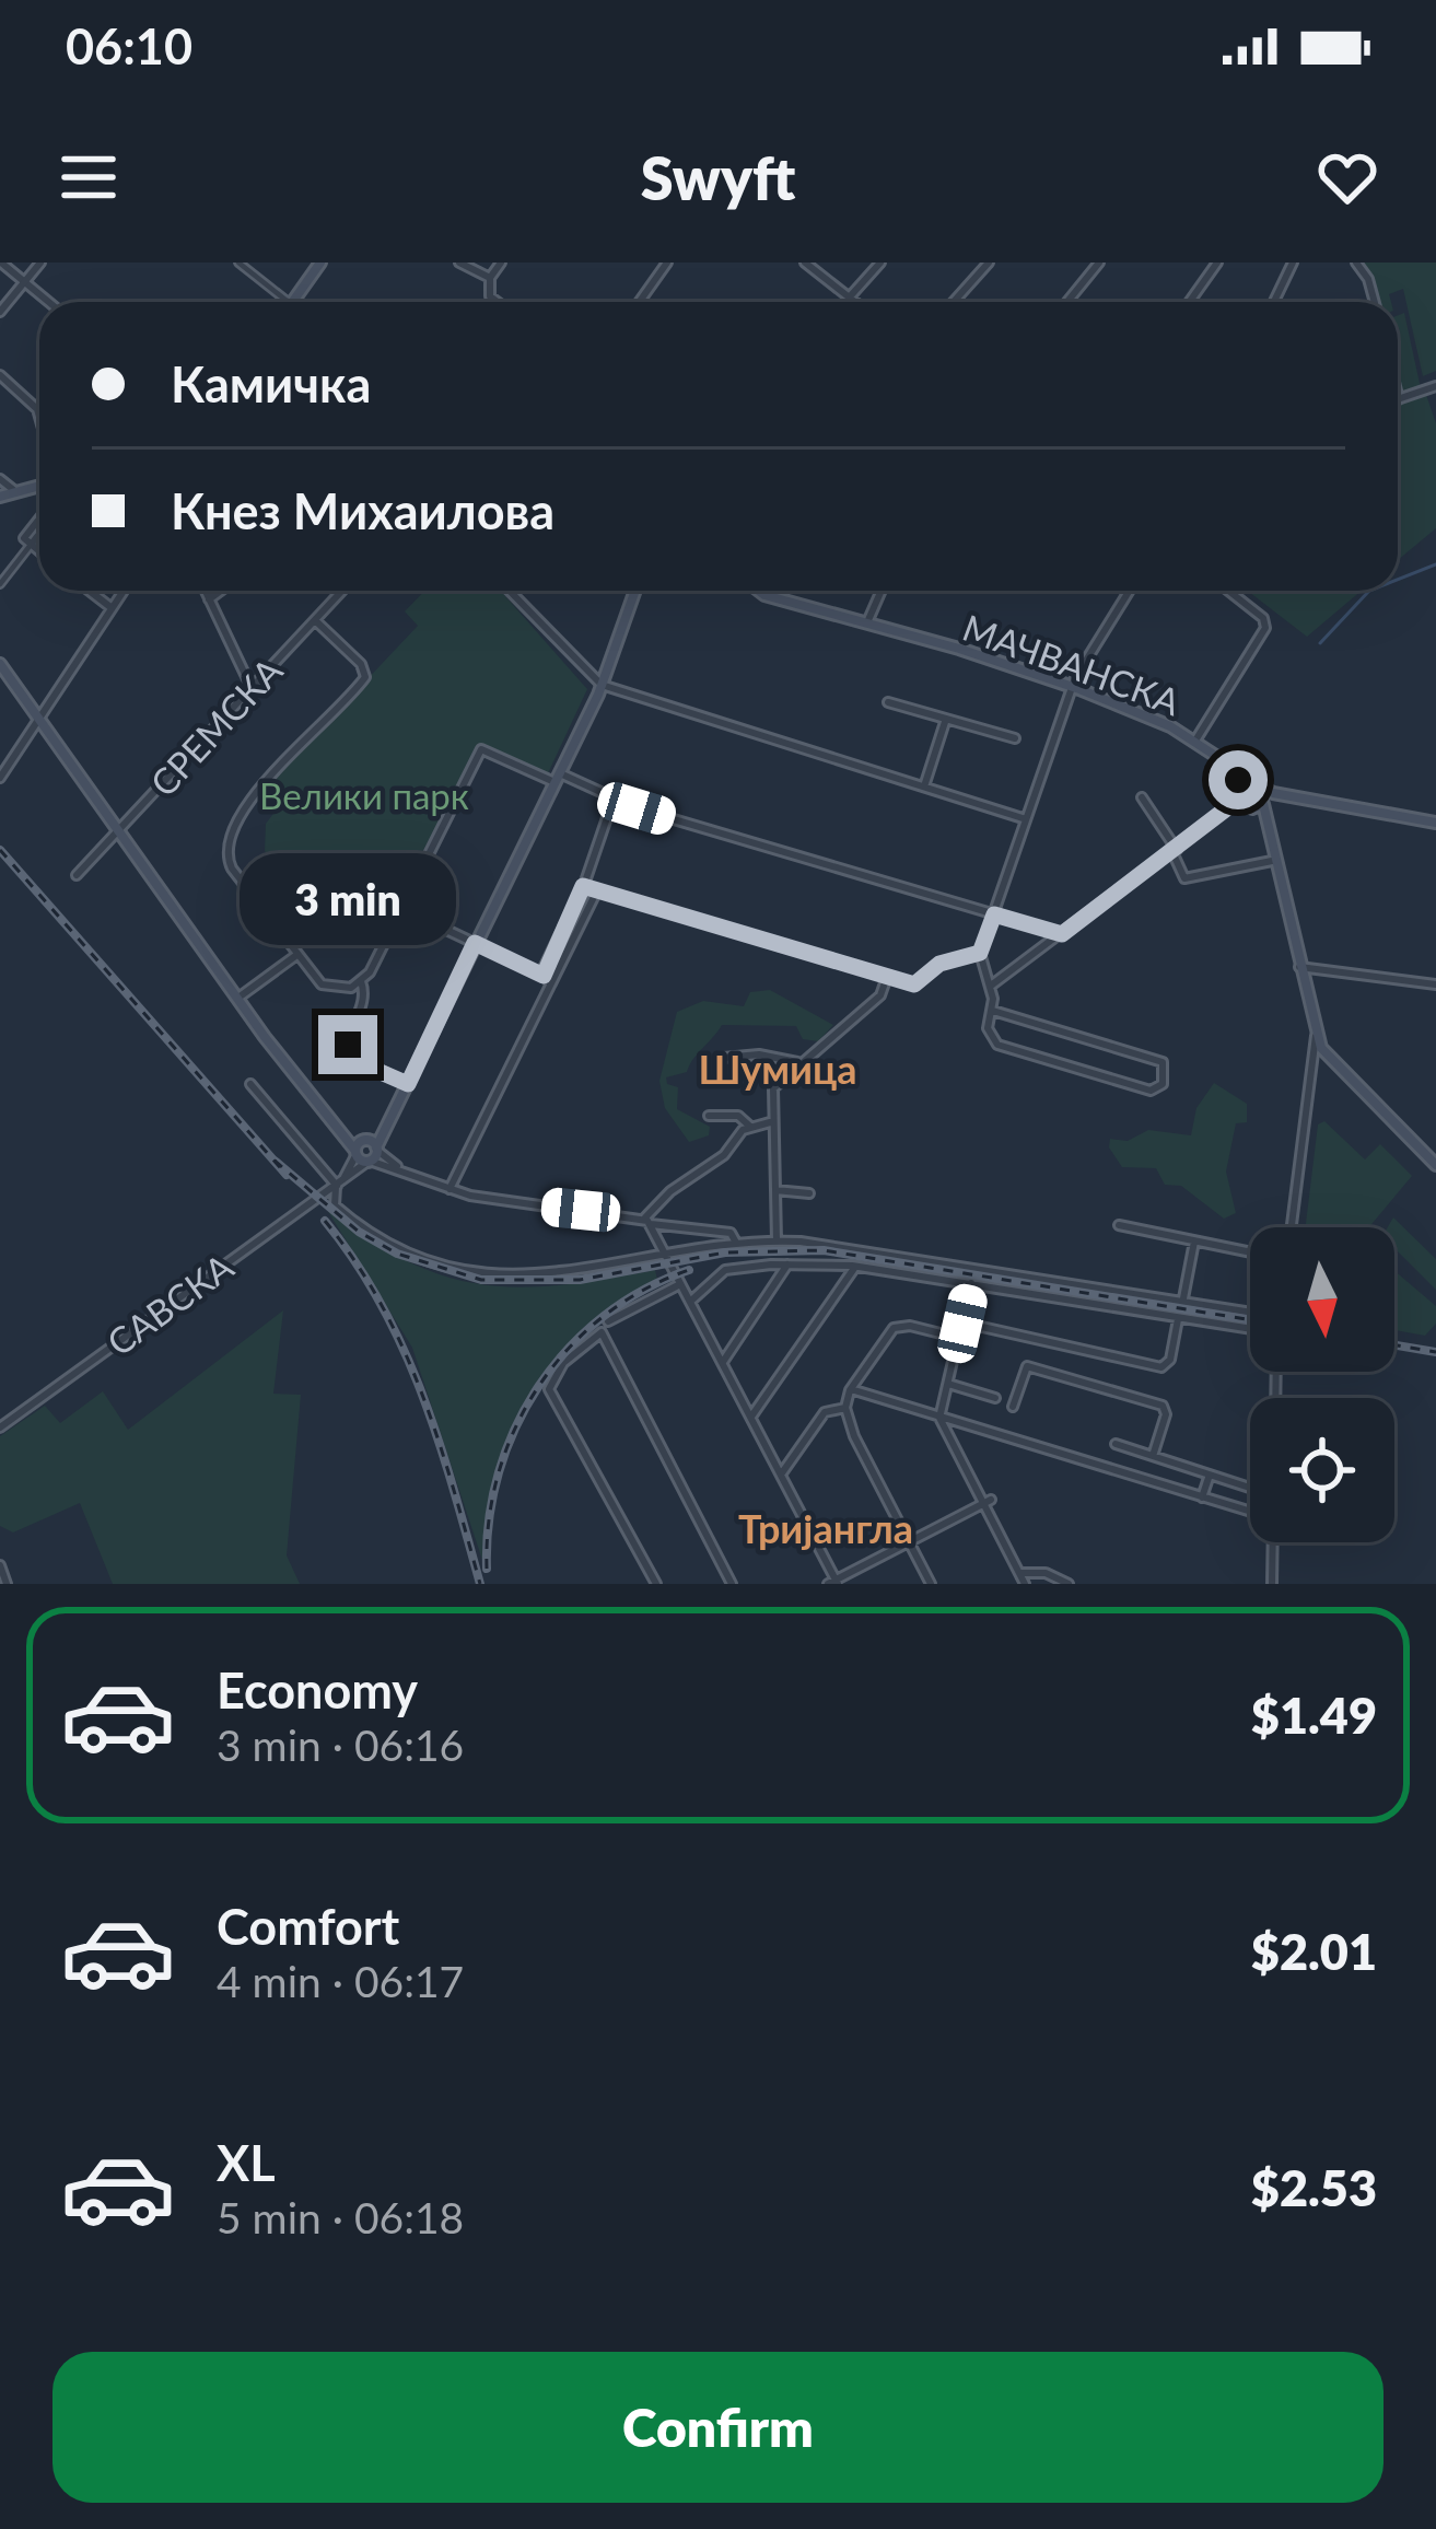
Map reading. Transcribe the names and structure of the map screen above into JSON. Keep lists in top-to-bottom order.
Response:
{
  "streets": {
    "main road": ["МАЧВАНСКА"],
    "street": ["СРЕМСКА", "САВСКА"]
  },
  "districts": ["Шумица", "Тријангла"],
  "parks": ["Велики парк"],
  "north": "bottom",
  "page": {
    "status": "06:10",
    "header": "Swyft",
    "banner": ["Камичка", "Кнез Михаилова"],
    "bubble": "3 min",
    "list": [
      {
        "name": "Economy",
        "note": "3 min · 06:16",
        "value": "$1.49"
      },
      {
        "name": "Comfort",
        "note": "4 min · 06:17",
        "value": "$2.01"
      },
      {
        "name": "XL",
        "note": "5 min · 06:18",
        "value": "$2.53"
      }
    ],
    "buttons": "Confirm"
  }
}
